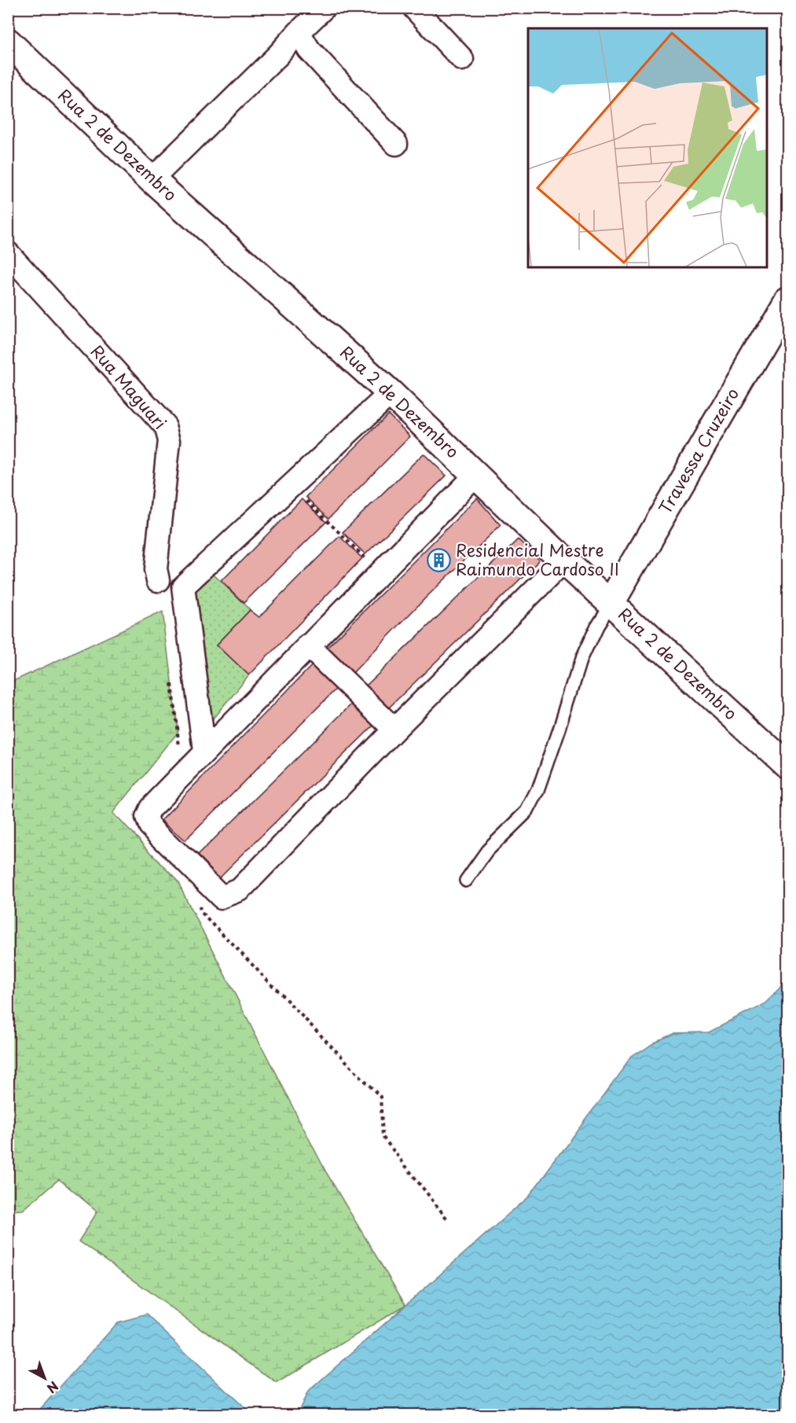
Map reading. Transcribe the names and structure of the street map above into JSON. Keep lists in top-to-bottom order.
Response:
{
  "streets": {
    "street": ["Rua 2 de Dezembro", "Rua Maguari", "Travessa Cruzeiro"]
  },
  "crossings": [
    ["Rua 2 de Dezembro", "Travessa Cruzeiro"]
  ],
  "places": {
    "building": ["Residencial Mestre Raimundo Cardoso II"]
  },
  "north": "bottom right"
}
